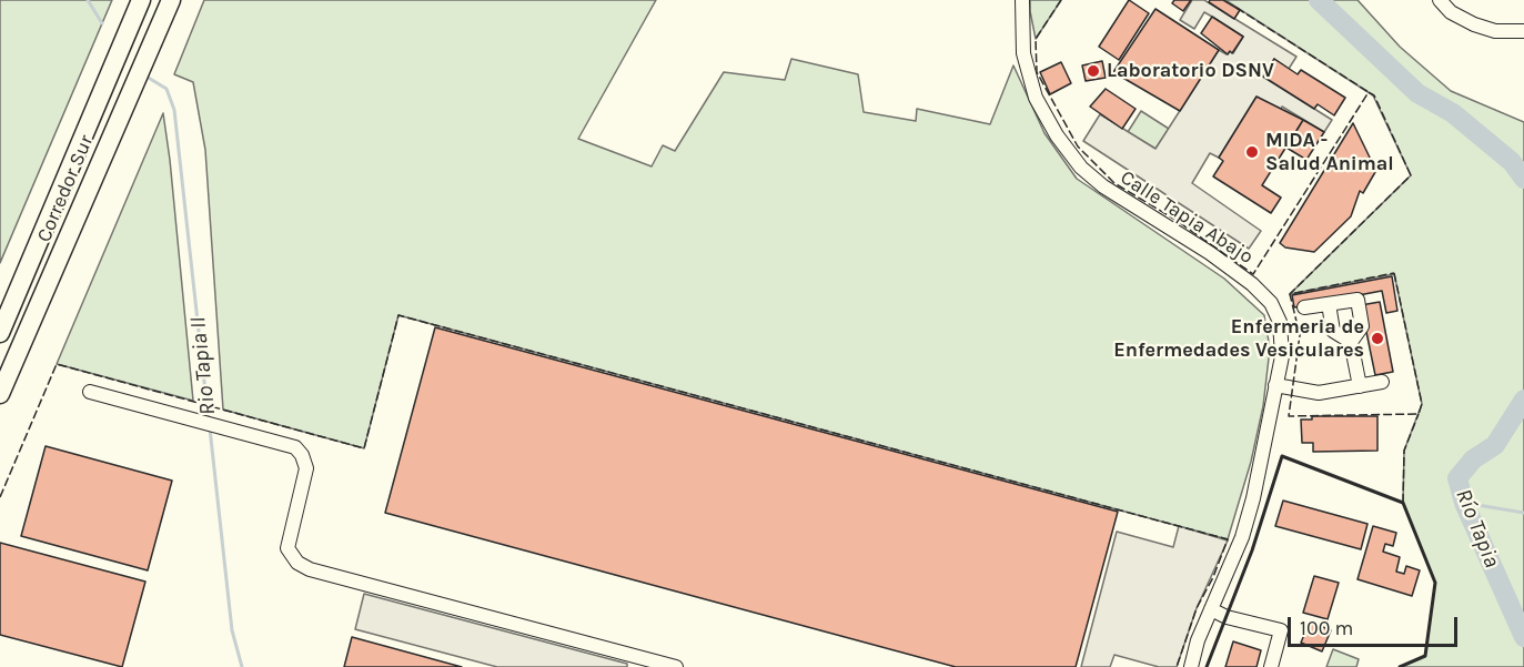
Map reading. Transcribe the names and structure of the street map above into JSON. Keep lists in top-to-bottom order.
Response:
{
  "streets": {
    "highway": ["Corredor Sur"],
    "street": ["Calle Tapia Abajo"]
  },
  "water": ["Rio Tapia II", "Río Tapia"],
  "places": ["Laboratorio DSNV", "MIDA - Salud Animal", "Enfermeria de Enfermedades Vesiculares"],
  "scale_bar": "100 m"
}
